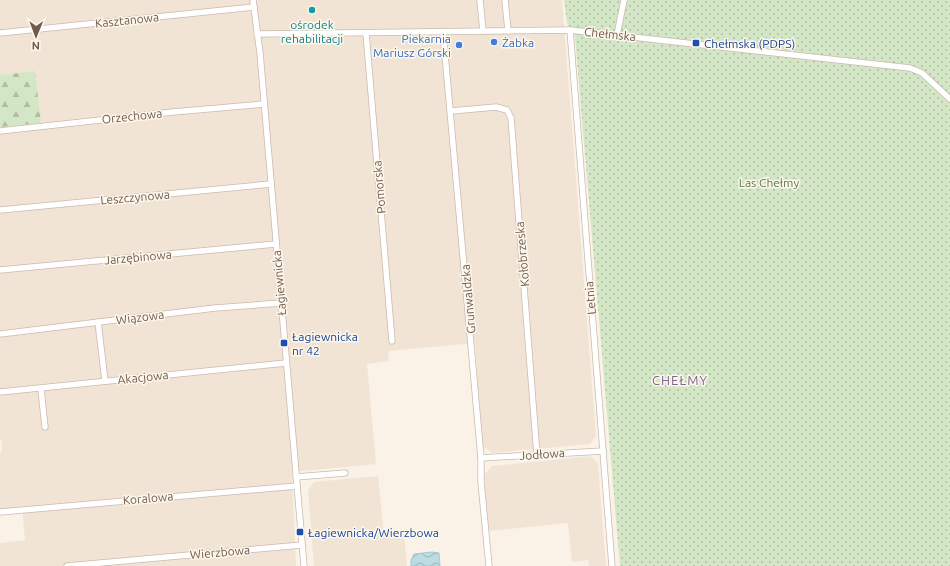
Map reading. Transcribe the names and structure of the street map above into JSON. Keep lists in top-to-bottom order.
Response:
{
  "streets": {
    "street": [
      "Kasztanowa",
      "Chełmska",
      "Orzechowa",
      "Pomorska",
      "Leszczynowa",
      "Kołobrzeska",
      "Jarzębinowa",
      "Łagiewnicka",
      "Letnia",
      "Grunwaldzka",
      "Wiązowa",
      "Akacjowa",
      "Jodłowa",
      "Koralowa",
      "Wierzbowa"
    ]
  },
  "crossings": [
    ["Kasztanowa", "Łagiewnicka"],
    ["Chełmska", "Pomorska"],
    ["Chełmska", "Łagiewnicka"],
    ["Chełmska", "Letnia"],
    ["Chełmska", "Grunwaldzka"],
    ["Orzechowa", "Łagiewnicka"],
    ["Leszczynowa", "Łagiewnicka"],
    ["Kołobrzeska", "Grunwaldzka"],
    ["Kołobrzeska", "Jodłowa"],
    ["Jarzębinowa", "Łagiewnicka"],
    ["Łagiewnicka", "Wiązowa"],
    ["Łagiewnicka", "Akacjowa"],
    ["Łagiewnicka", "Koralowa"],
    ["Łagiewnicka", "Wierzbowa"],
    ["Letnia", "Jodłowa"],
    ["Grunwaldzka", "Jodłowa"]
  ],
  "districts": ["CHEŁMY"],
  "parks": ["Las Chełmy"],
  "places": {
    "other": ["ośrodek rehabilitacji", "Żabka", "Piekarnia Mariusz Górski"],
    "transit": ["Chełmska (PDPS)", "Łagiewnicka nr 42", "Łagiewnicka/Wierzbowa"]
  },
  "north": "bottom"
}
